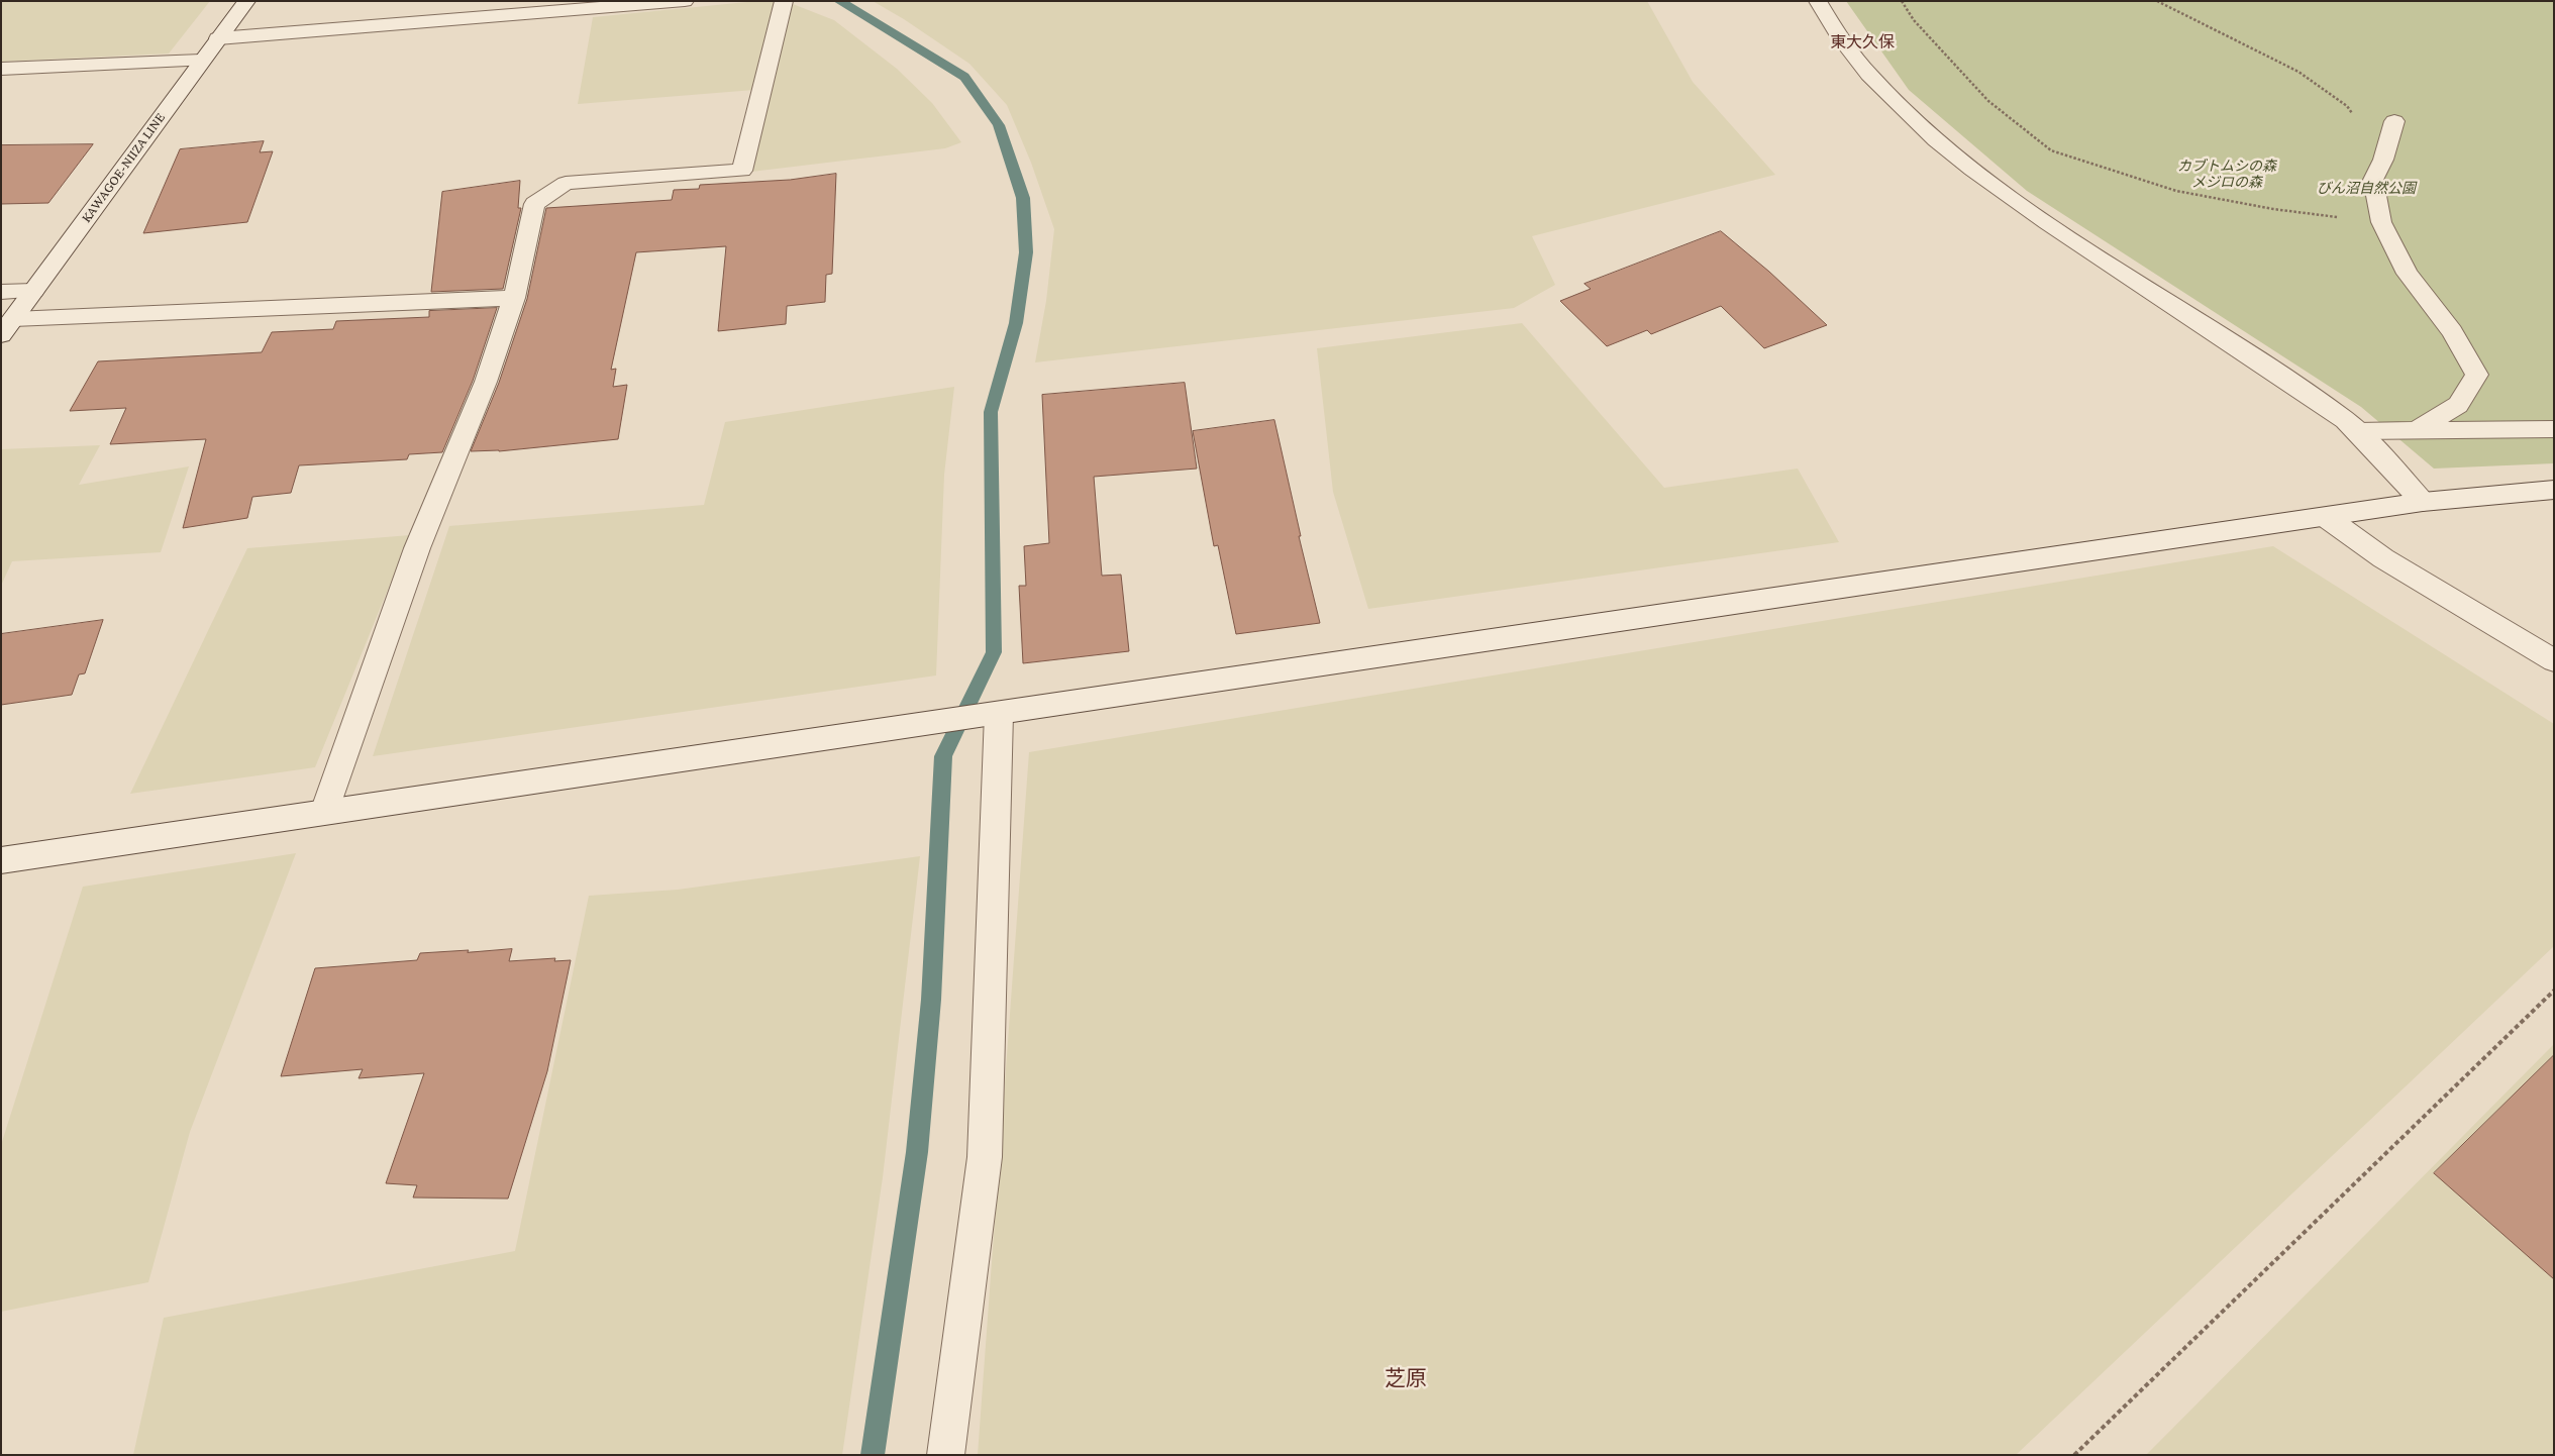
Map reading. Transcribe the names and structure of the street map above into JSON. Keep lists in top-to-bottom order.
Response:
{
  "streets": {
    "street": ["KAWAGOE-NIIZA LINE"]
  },
  "districts": ["東大久保", "芝原"],
  "parks": ["カブトムシの森 メジロの森", "びん沼自然公園"]
}
